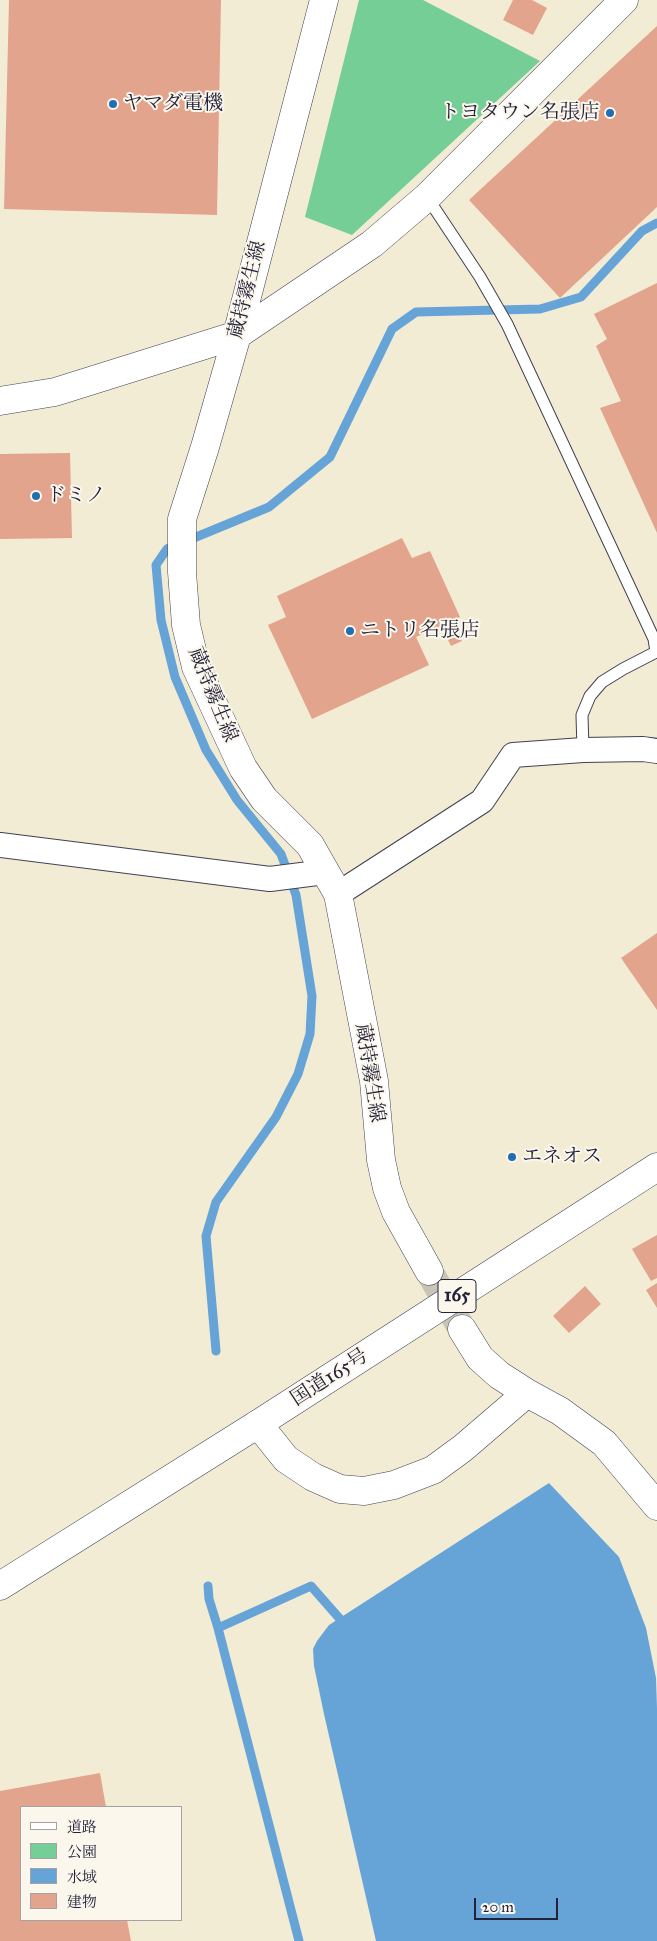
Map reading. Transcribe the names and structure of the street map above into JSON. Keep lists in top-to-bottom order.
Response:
{
  "streets": {
    "main road": ["蔵持霧生線", "165", "国道165号"]
  },
  "places": [
    "ヤマダ電機",
    "トヨタウン名張店",
    "ドミノ",
    "ニトリ名張店",
    "エネオス"
  ],
  "legend": [
    "道路",
    "公園",
    "水域",
    "建物"
  ],
  "scale_bar": "20 m"
}
